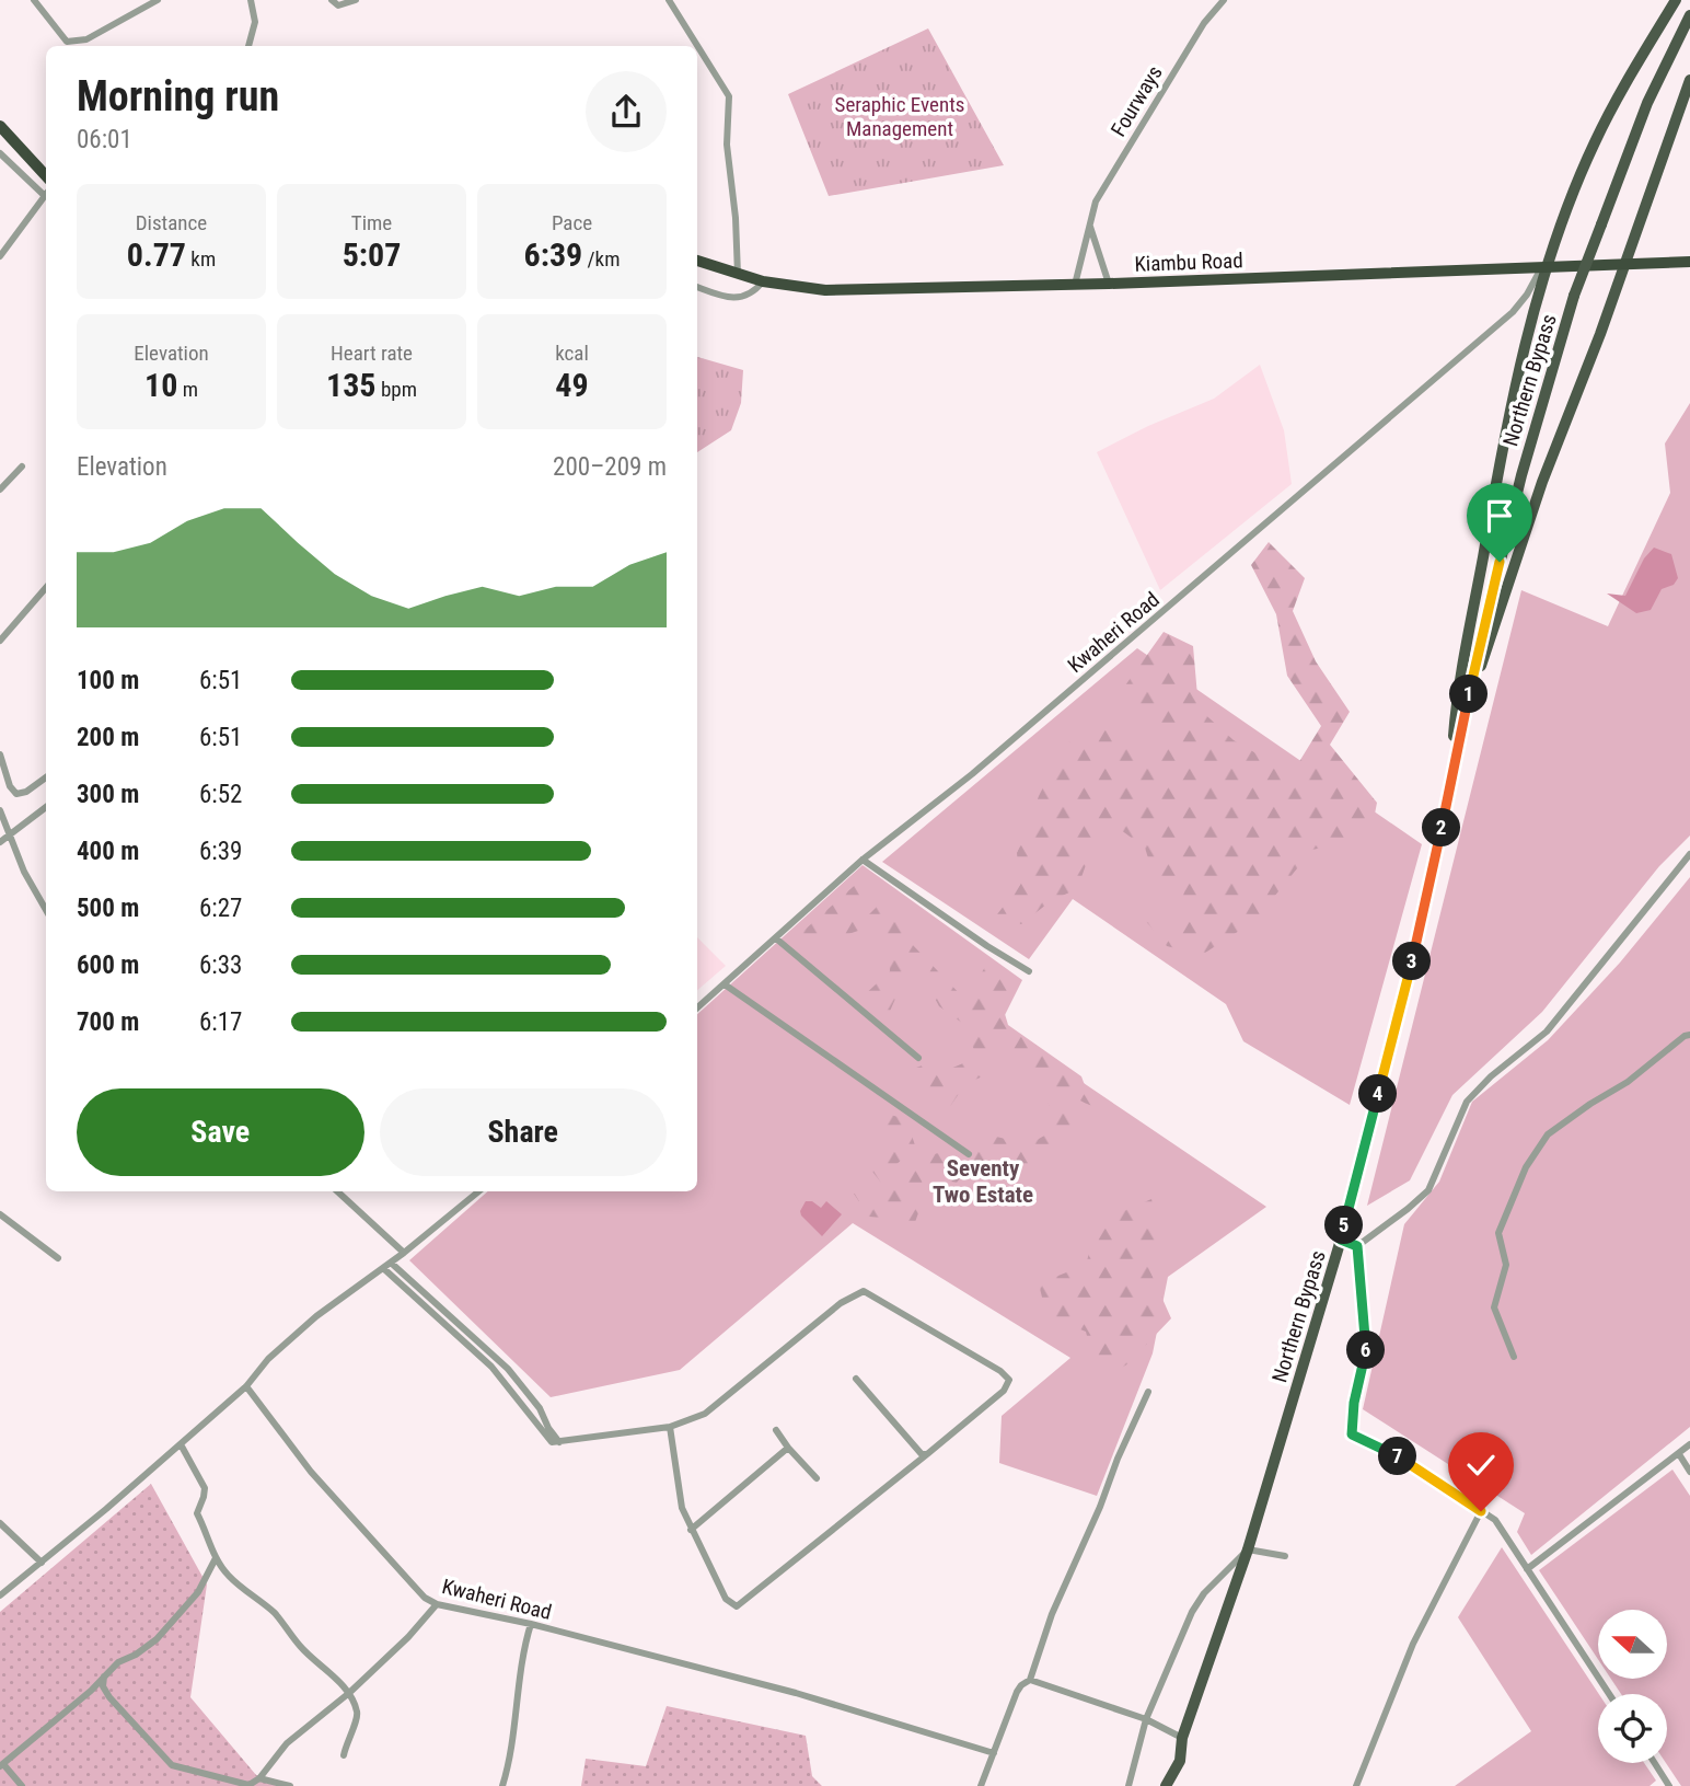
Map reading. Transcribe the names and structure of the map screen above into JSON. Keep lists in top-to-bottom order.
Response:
{
  "streets": {
    "highway": ["Kiambu Road"],
    "main road": ["Northern Bypass"],
    "street": ["Fourways", "Kwaheri Road"]
  },
  "crossings": [
    ["Fourways", "Kiambu Road"],
    ["Kiambu Road", "Kwaheri Road"]
  ],
  "districts": ["Seventy Two Estate"],
  "parks": ["Seraphic Events Management"],
  "north": "left",
  "page": {
    "heading": ["Morning run", "06:01"],
    "stats": [
      ["Distance", "0.77 km"],
      ["Time", "5:07"],
      ["Pace", "6:39 /km"],
      ["Elevation", "10 m"],
      ["Heart rate", "135 bpm"],
      ["kcal", "49"]
    ],
    "chart": ["Elevation", "200–209 m"],
    "list": [
      {
        "name": "100 m",
        "note": "6:51"
      },
      {
        "name": "200 m",
        "note": "6:51"
      },
      {
        "name": "300 m",
        "note": "6:52"
      },
      {
        "name": "400 m",
        "note": "6:39"
      },
      {
        "name": "500 m",
        "note": "6:27"
      },
      {
        "name": "600 m",
        "note": "6:33"
      },
      {
        "name": "700 m",
        "note": "6:17"
      }
    ],
    "pins": [
      "1",
      "2",
      "3",
      "4",
      "5",
      "6",
      "7"
    ],
    "buttons": ["Save", "Share"]
  }
}
